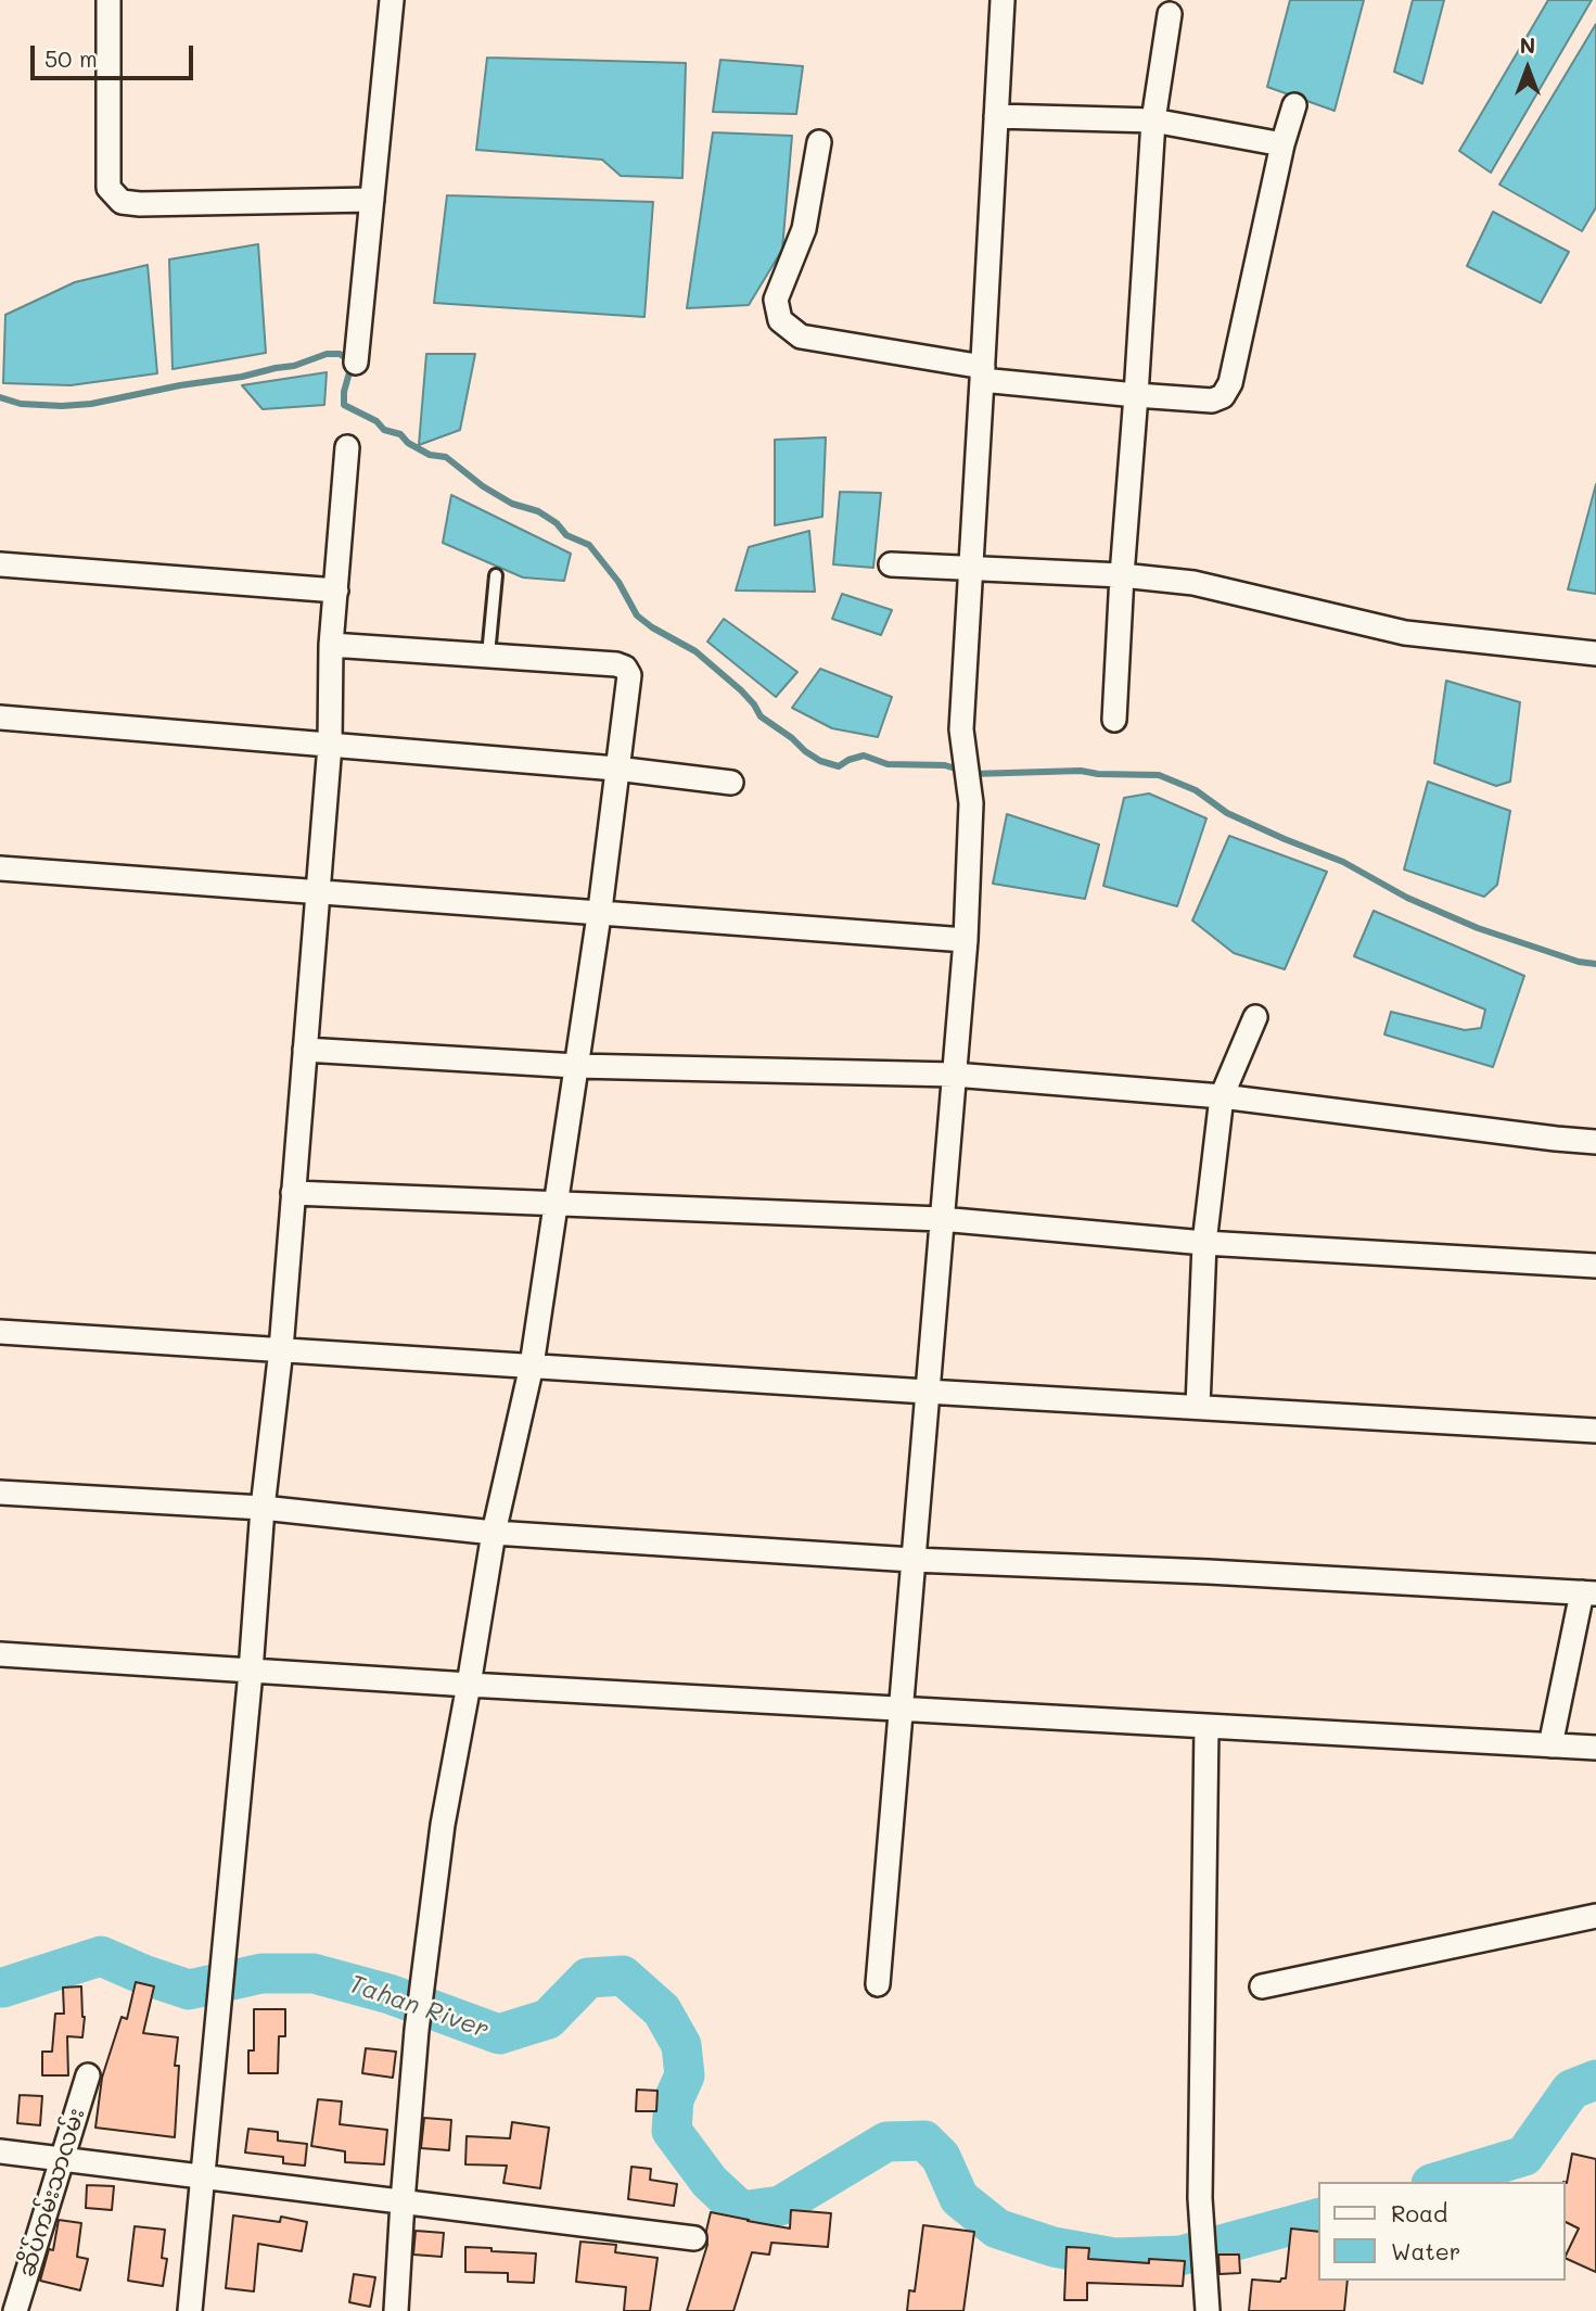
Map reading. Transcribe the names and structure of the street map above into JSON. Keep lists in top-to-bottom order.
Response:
{
  "streets": {
    "street": ["ဆိပ်ကမ်းသာလမ်း"]
  },
  "water": ["Tahan River"],
  "legend": ["Road", "Water"],
  "scale_bar": "50 m",
  "north": "top"
}
